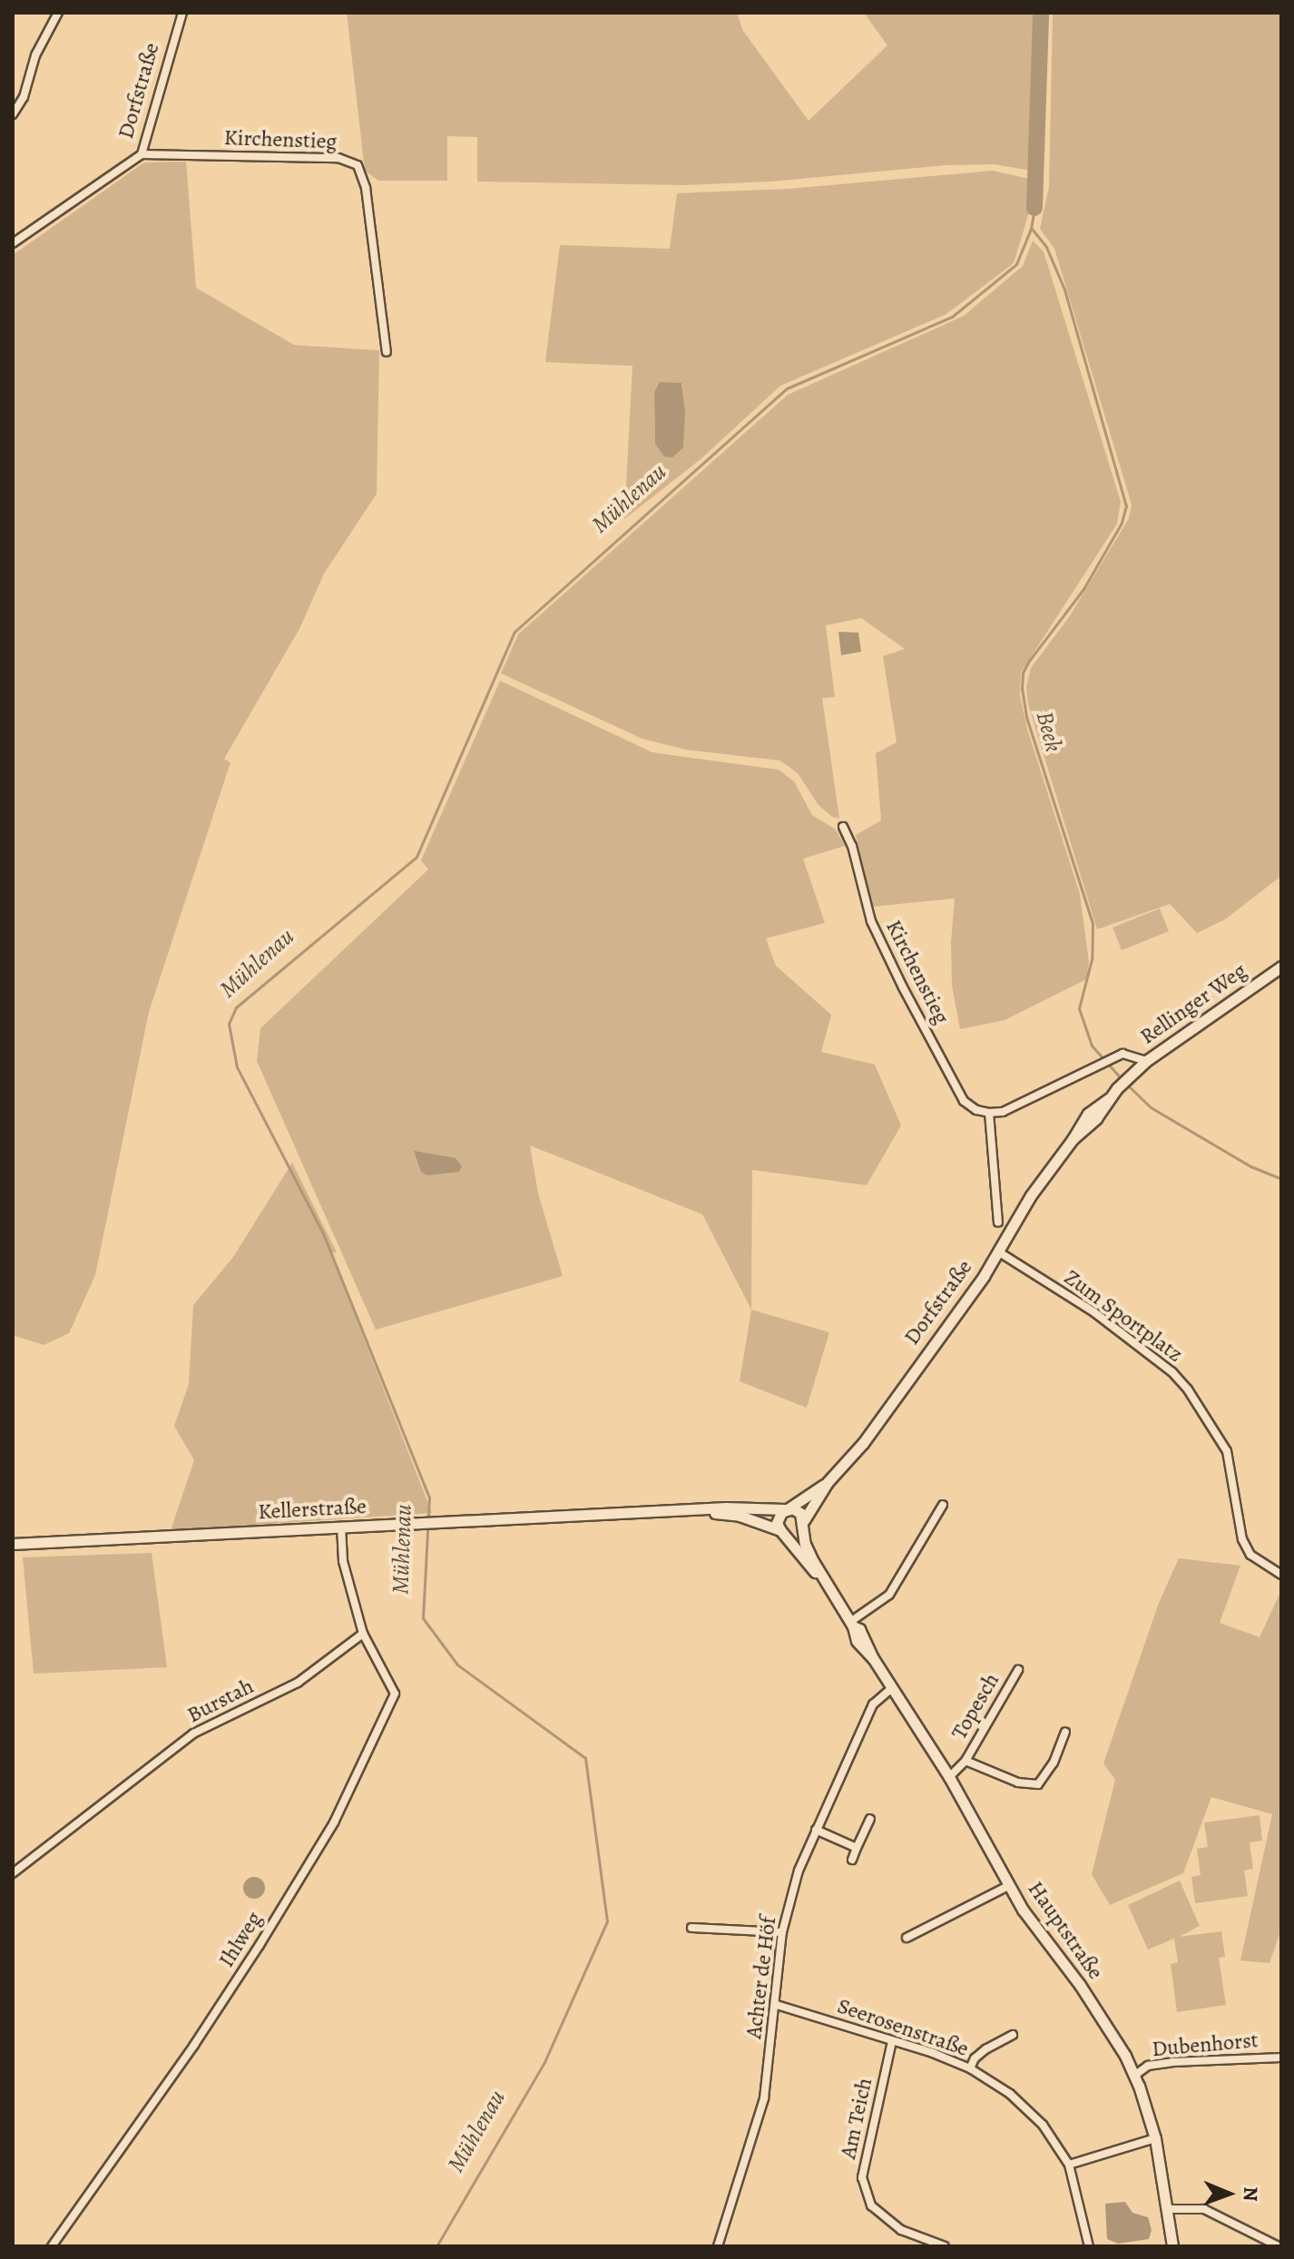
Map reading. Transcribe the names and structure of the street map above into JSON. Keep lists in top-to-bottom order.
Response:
{
  "streets": {
    "main road": [
      "Dorfstraße",
      "Rellinger Weg",
      "Kellerstraße",
      "Hauptstraße"
    ],
    "street": [
      "Kirchenstieg",
      "Zum Sportplatz",
      "Burstah",
      "Topesch",
      "Ihlweg",
      "Achter de Höf",
      "Seerosenstraße",
      "Dubenhorst",
      "Am Teich"
    ]
  },
  "crossings": [
    ["Dorfstraße", "Kirchenstieg"],
    ["Dorfstraße", "Rellinger Weg"],
    ["Dorfstraße", "Zum Sportplatz"],
    ["Dorfstraße", "Kellerstraße"],
    ["Dorfstraße", "Hauptstraße"],
    ["Kellerstraße", "Hauptstraße"],
    ["Burstah", "Ihlweg"],
    ["Topesch", "Hauptstraße"],
    ["Hauptstraße", "Achter de Höf"],
    ["Hauptstraße", "Dubenhorst"],
    ["Achter de Höf", "Seerosenstraße"],
    ["Seerosenstraße", "Am Teich"]
  ],
  "water": ["Mühlenau", "Beek"],
  "north": "right"
}
